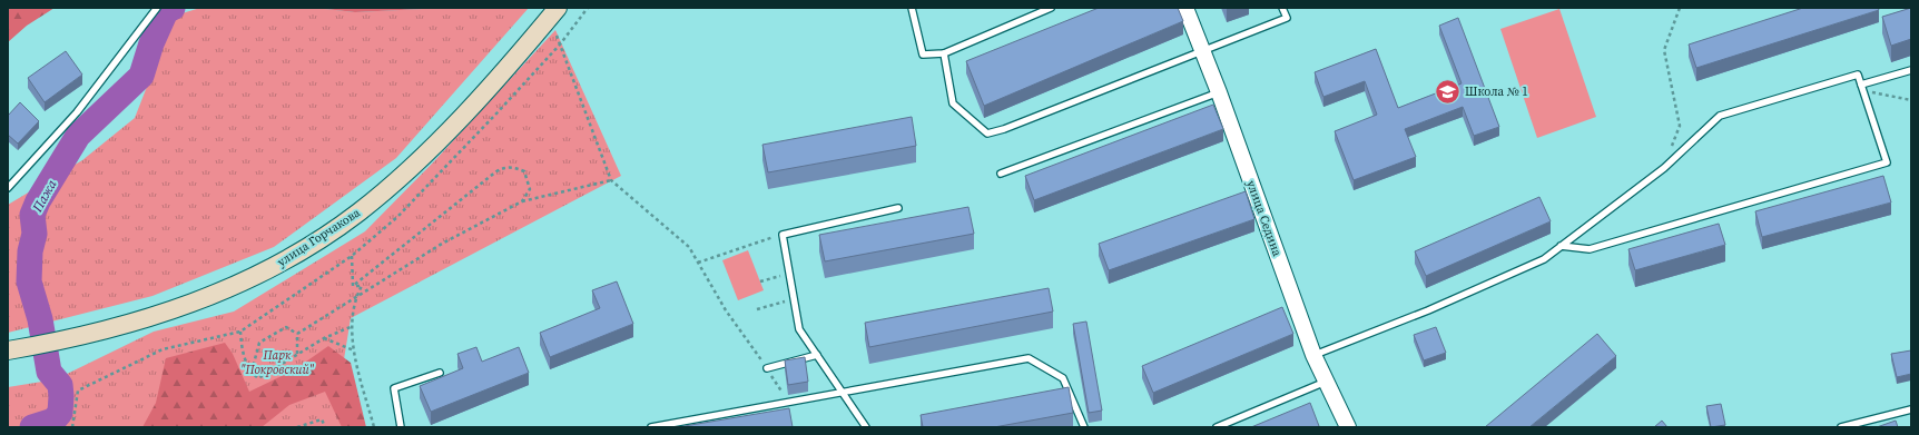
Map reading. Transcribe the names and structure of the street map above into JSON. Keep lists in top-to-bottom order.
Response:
{
  "streets": {
    "main road": ["улица Горчакова"],
    "street": ["улица Седина"]
  },
  "water": ["Пажа"],
  "parks": ["Парк \"Покровский\""],
  "places": {
    "school or university": ["Школа № 1"]
  }
}
